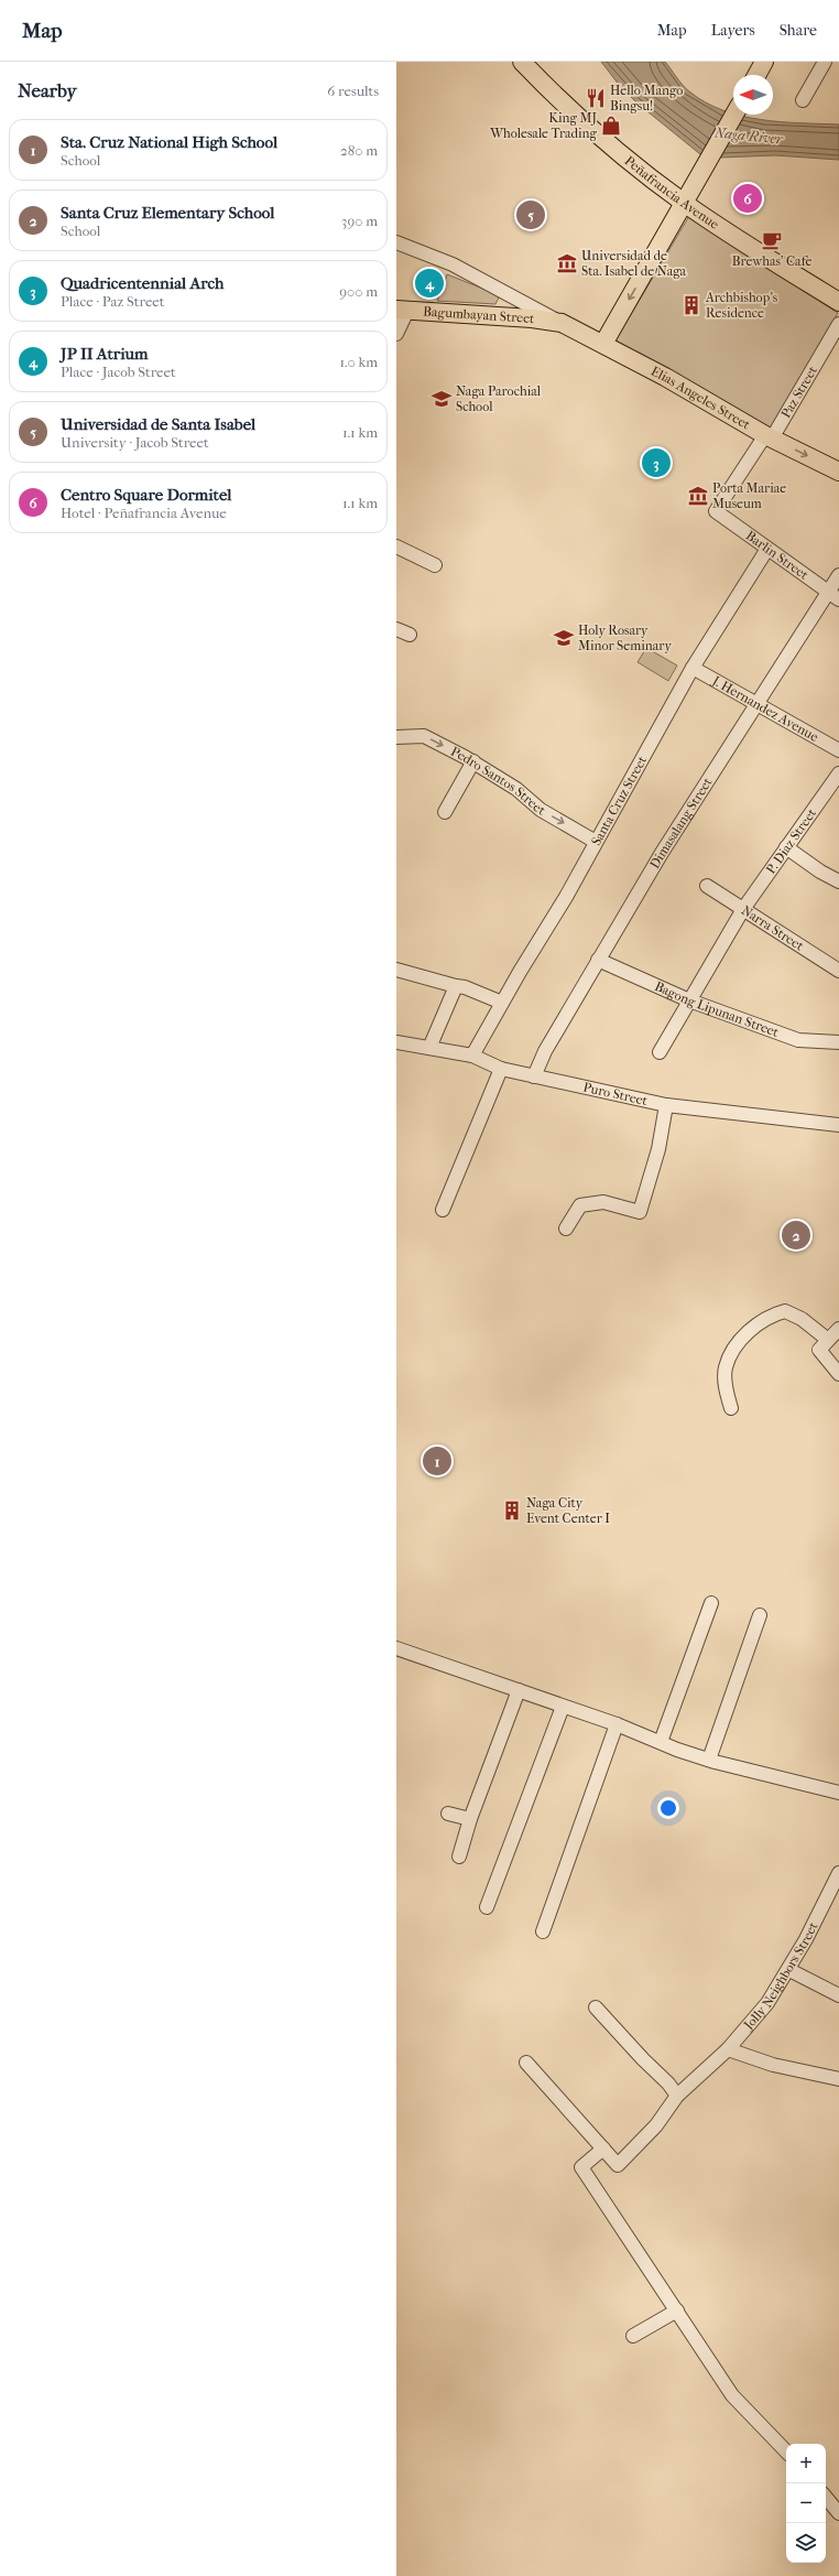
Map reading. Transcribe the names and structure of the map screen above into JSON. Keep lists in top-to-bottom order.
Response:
{
  "streets": {
    "main road": ["Peñafrancia Avenue", "Bagumbayan Street", "Elias Angeles Street"],
    "street": [
      "Paz Street",
      "Barlin Street",
      "J. Hernandez Avenue",
      "Pedro Santos Street",
      "Santa Cruz Street",
      "Dimasalang Street",
      "P. Diaz Street",
      "Narra Street",
      "Bagong Lipunan Street",
      "Puro Street",
      "Jolly Neighbors Street"
    ]
  },
  "crossings": [
    ["Bagumbayan Street", "Elias Angeles Street"],
    ["Paz Street", "Elias Angeles Street"],
    ["Paz Street", "Barlin Street"],
    ["Barlin Street", "Santa Cruz Street"],
    ["Barlin Street", "Dimasalang Street"],
    ["J. Hernandez Avenue", "Santa Cruz Street"],
    ["J. Hernandez Avenue", "Dimasalang Street"],
    ["Pedro Santos Street", "Santa Cruz Street"],
    ["Santa Cruz Street", "Puro Street"],
    ["Dimasalang Street", "Bagong Lipunan Street"],
    ["Dimasalang Street", "Puro Street"],
    ["P. Diaz Street", "Narra Street"],
    ["P. Diaz Street", "Bagong Lipunan Street"]
  ],
  "one_way": ["Pedro Santos Street"],
  "water": ["Naga River"],
  "places": {
    "restaurant": ["Hello Mango Bingsu!"],
    "shop": ["King MJ Wholesale Trading"],
    "cafe": ["Brewhas' Cafe"],
    "museum": ["Universidad de Sta. Isabel de Naga", "Porta Mariae Museum"],
    "building": ["Archbishop's Residence", "Naga City Event Center I"],
    "school or university": ["Naga Parochial School", "Holy Rosary Minor Seminary"]
  },
  "north": "left",
  "page": {
    "header": "Map",
    "nav": ["Map", "Layers", "Share"],
    "heading": ["Nearby", "6 results"],
    "list": [
      {
        "mark": "1",
        "name": "Sta. Cruz National High School",
        "note": "School",
        "value": "280 m"
      },
      {
        "mark": "2",
        "name": "Santa Cruz Elementary School",
        "note": "School",
        "value": "390 m"
      },
      {
        "mark": "3",
        "name": "Quadricentennial Arch",
        "note": "Place · Paz Street",
        "value": "900 m"
      },
      {
        "mark": "4",
        "name": "JP II Atrium",
        "note": "Place · Jacob Street",
        "value": "1.0 km"
      },
      {
        "mark": "5",
        "name": "Universidad de Santa Isabel",
        "note": "University · Jacob Street",
        "value": "1.1 km"
      },
      {
        "mark": "6",
        "name": "Centro Square Dormitel",
        "note": "Hotel · Peñafrancia Avenue",
        "value": "1.1 km"
      }
    ],
    "pins": [
      "6",
      "5",
      "4",
      "3",
      "2",
      "1"
    ],
    "map_buttons": ["+", "−"]
  }
}
